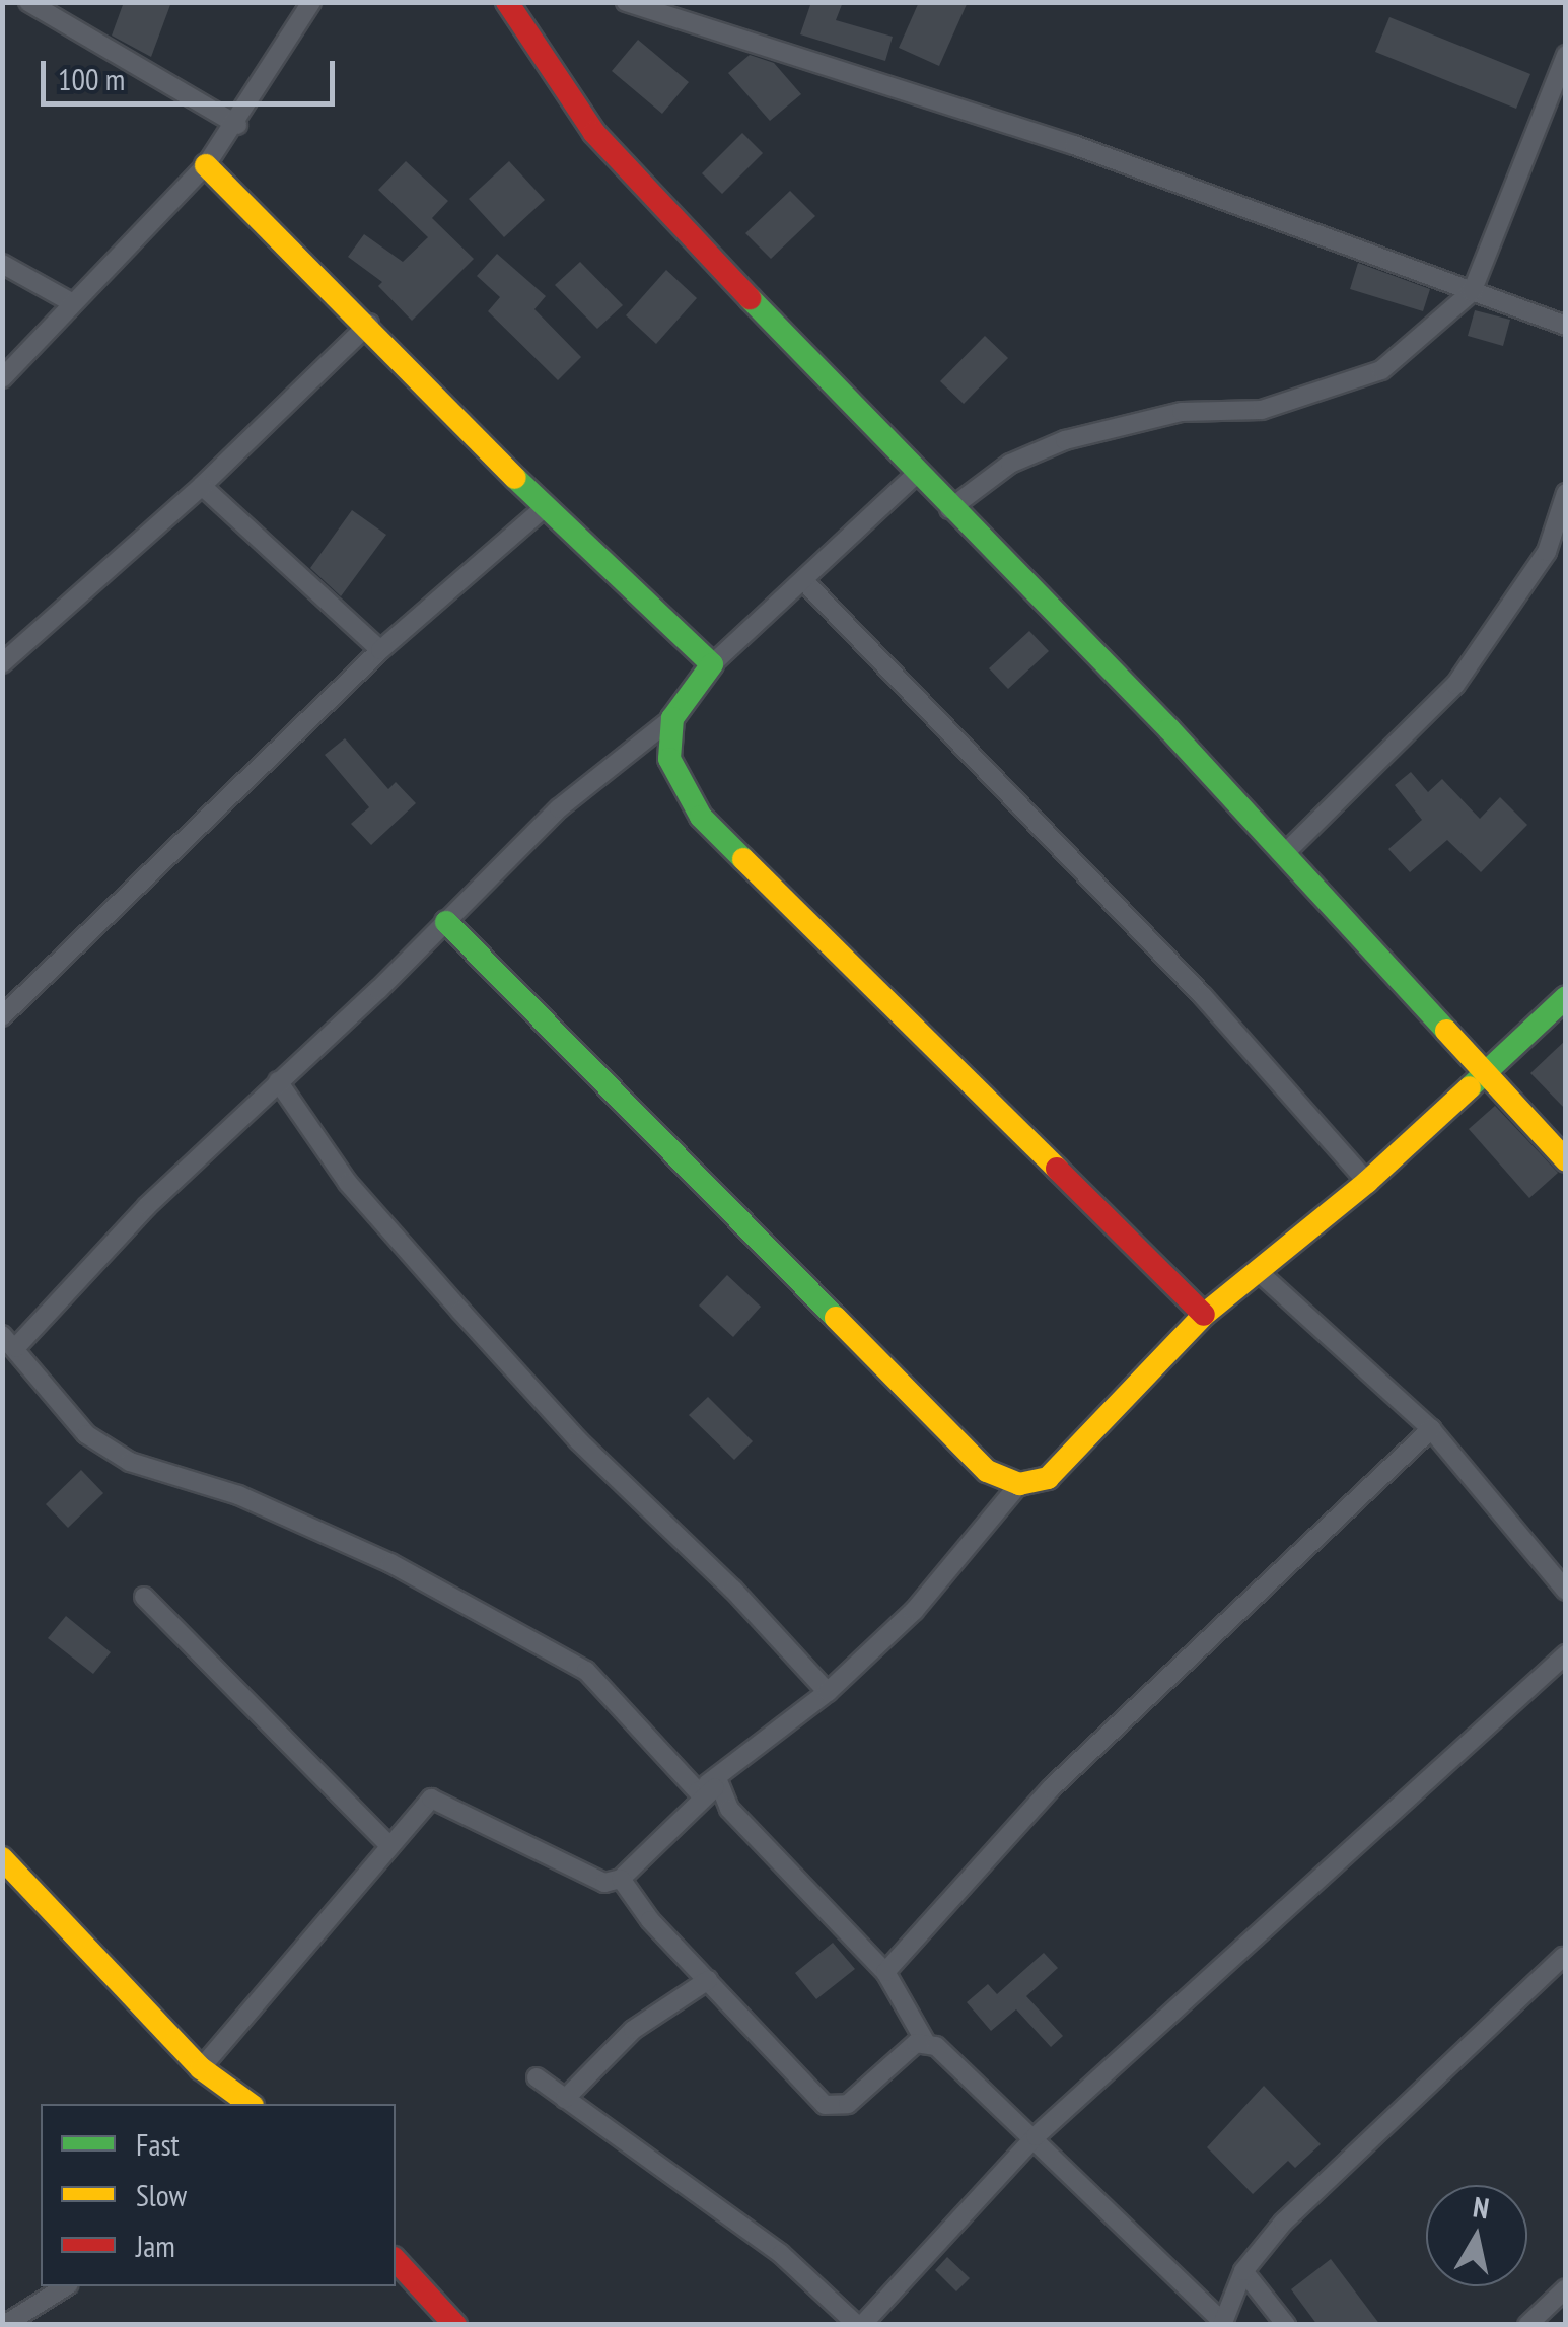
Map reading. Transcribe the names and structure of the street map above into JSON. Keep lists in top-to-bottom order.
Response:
{
  "legend": ["Fast", "Slow", "Jam"],
  "scale_bar": "100 m",
  "north": "top"
}
